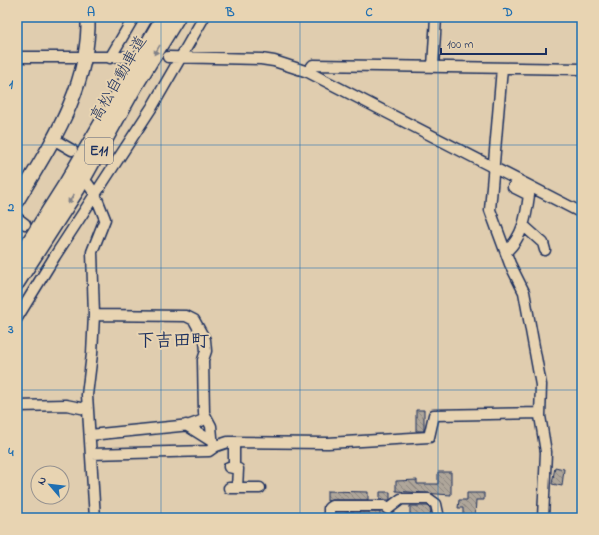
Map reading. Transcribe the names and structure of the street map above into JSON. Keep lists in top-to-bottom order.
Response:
{
  "streets": {
    "highway": ["高松自動車道", "E11"]
  },
  "districts": ["下吉田町"],
  "scale_bar": "100 m",
  "north": "top left",
  "grid": {
    "columns": [
      "A",
      "B",
      "C",
      "D"
    ],
    "rows": [
      "1",
      "2",
      "3",
      "4"
    ]
  }
}
